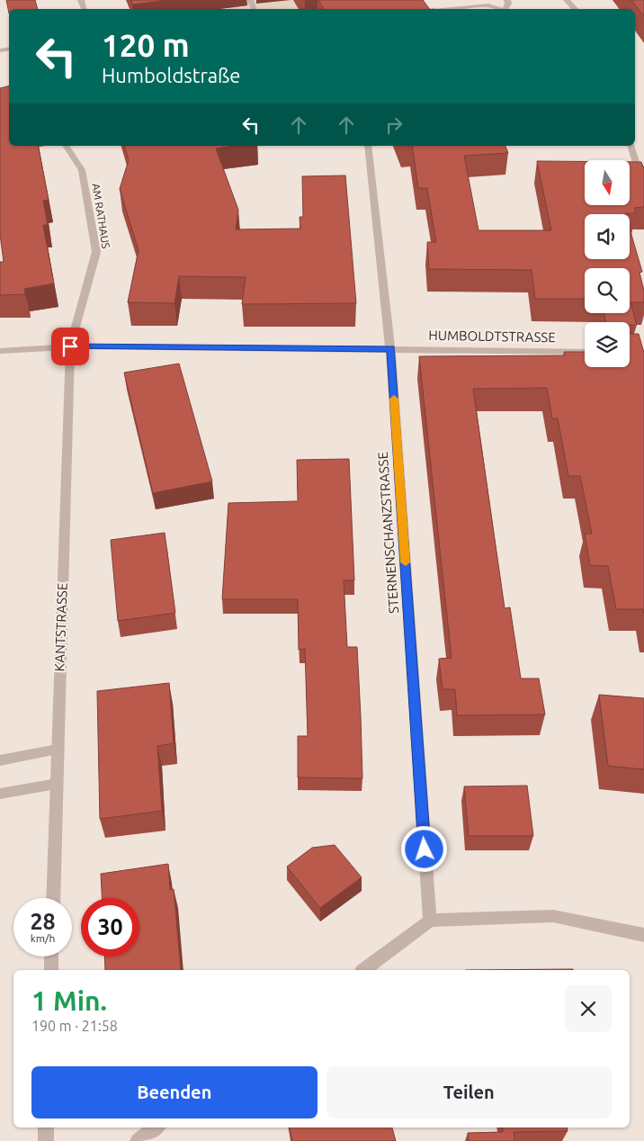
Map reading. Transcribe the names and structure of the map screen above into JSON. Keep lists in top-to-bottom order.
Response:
{
  "streets": {
    "street": [
      "AM RATHAUS",
      "HUMBOLDTSTRASSE",
      "STERNENSCHANZSTRASSE",
      "KANTSTRASSE"
    ]
  },
  "crossings": [
    ["AM RATHAUS", "HUMBOLDTSTRASSE"],
    ["AM RATHAUS", "KANTSTRASSE"],
    ["HUMBOLDTSTRASSE", "STERNENSCHANZSTRASSE"],
    ["HUMBOLDTSTRASSE", "KANTSTRASSE"]
  ],
  "north": "bottom",
  "page": {
    "turn": ["120 m", "Humboldstraße"],
    "speed": "28 km/h",
    "limit": "30",
    "heading": ["1 Min.", "190 m · 21:58"],
    "buttons": ["Beenden", "Teilen"]
  }
}
